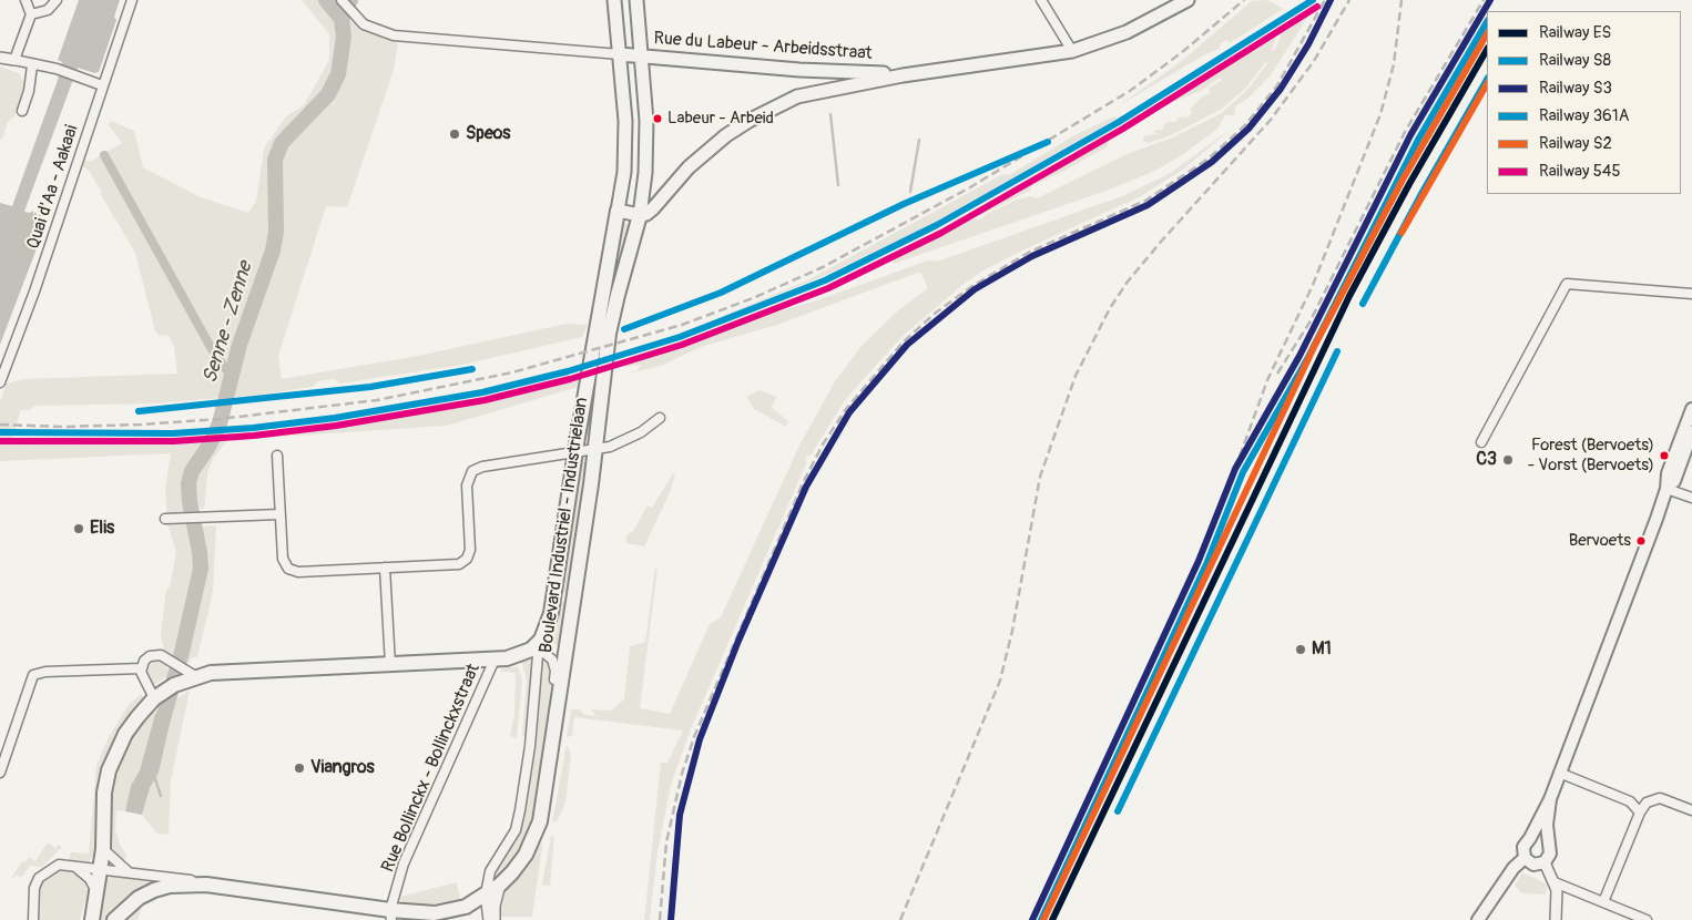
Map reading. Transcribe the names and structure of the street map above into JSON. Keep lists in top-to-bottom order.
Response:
{
  "streets": {
    "highway": ["Boulevard Industriel - Industrielaan"],
    "main road": ["Rue du Labeur - Arbeidsstraat"],
    "street": ["Quai d'Aa - Aakaai", "Rue Bollinckx - Bollinckxstraat"]
  },
  "crossings": [
    ["Rue du Labeur - Arbeidsstraat", "Boulevard Industriel - Industrielaan"]
  ],
  "water": ["Senne - Zenne"],
  "places": [
    "Labeur - Arbeid",
    "Speos",
    "Forest (Bervoets) - Vorst (Bervoets)",
    "C3",
    "Elis",
    "Bervoets",
    "M1",
    "Viangros"
  ],
  "lines": [
    "rail line S8",
    "rail line S3",
    "rail line 545",
    "rail line 361A",
    "rail line S2",
    "rail line ES"
  ],
  "legend": [
    "Railway ES",
    "Railway S8",
    "Railway S3",
    "Railway 361A",
    "Railway S2",
    "Railway 545"
  ]
}
